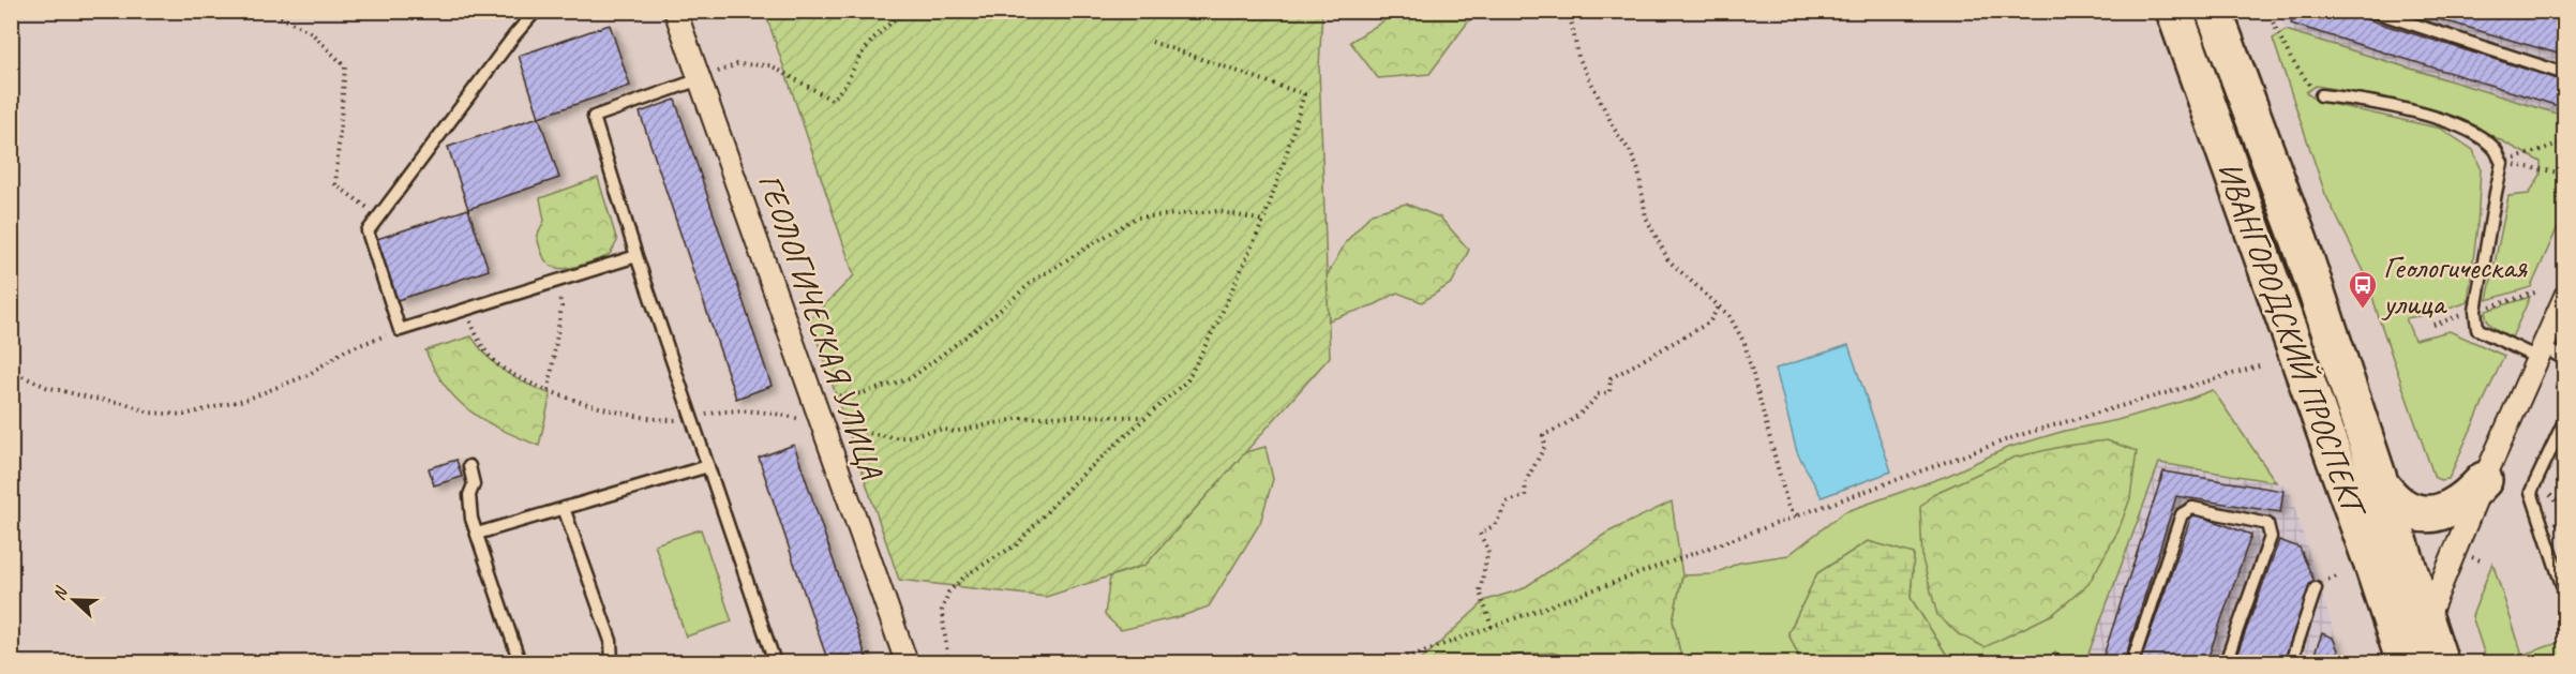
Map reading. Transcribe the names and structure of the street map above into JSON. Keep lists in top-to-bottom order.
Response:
{
  "streets": {
    "highway": ["ИВАНГОРОДСКИЙ ПРОСПЕКТ"],
    "street": ["ГЕОЛОГИЧЕСКАЯ УЛИЦА"]
  },
  "places": {
    "bus stop": ["Геологическая улица"]
  },
  "north": "left"
}
